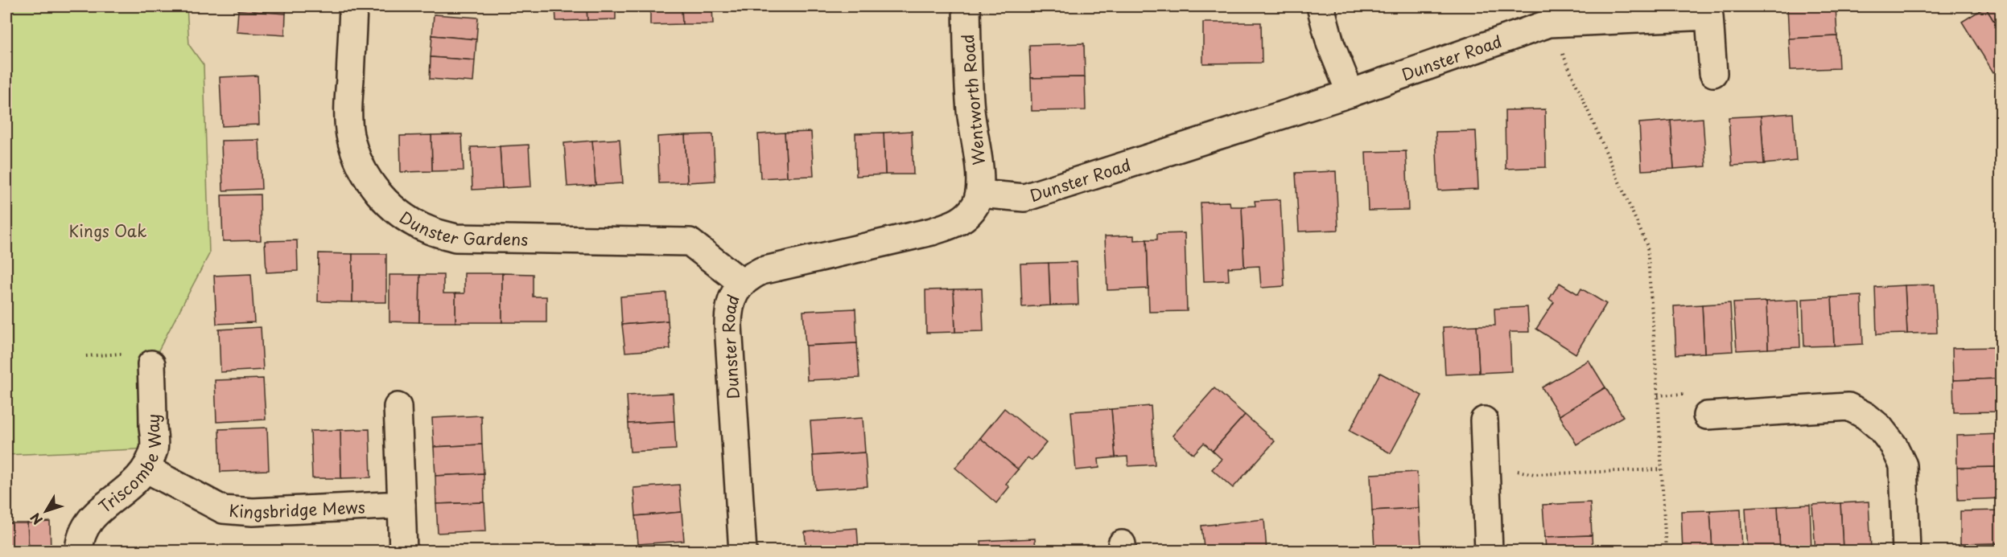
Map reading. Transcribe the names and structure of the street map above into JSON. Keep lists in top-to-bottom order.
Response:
{
  "streets": {
    "street": [
      "Dunster Road",
      "Wentworth Road",
      "Dunster Gardens",
      "Triscombe Way",
      "Kingsbridge Mews"
    ]
  },
  "crossings": [
    ["Dunster Road", "Wentworth Road"],
    ["Dunster Road", "Dunster Gardens"],
    ["Triscombe Way", "Kingsbridge Mews"]
  ],
  "parks": ["Kings Oak"],
  "north": "bottom left"
}
